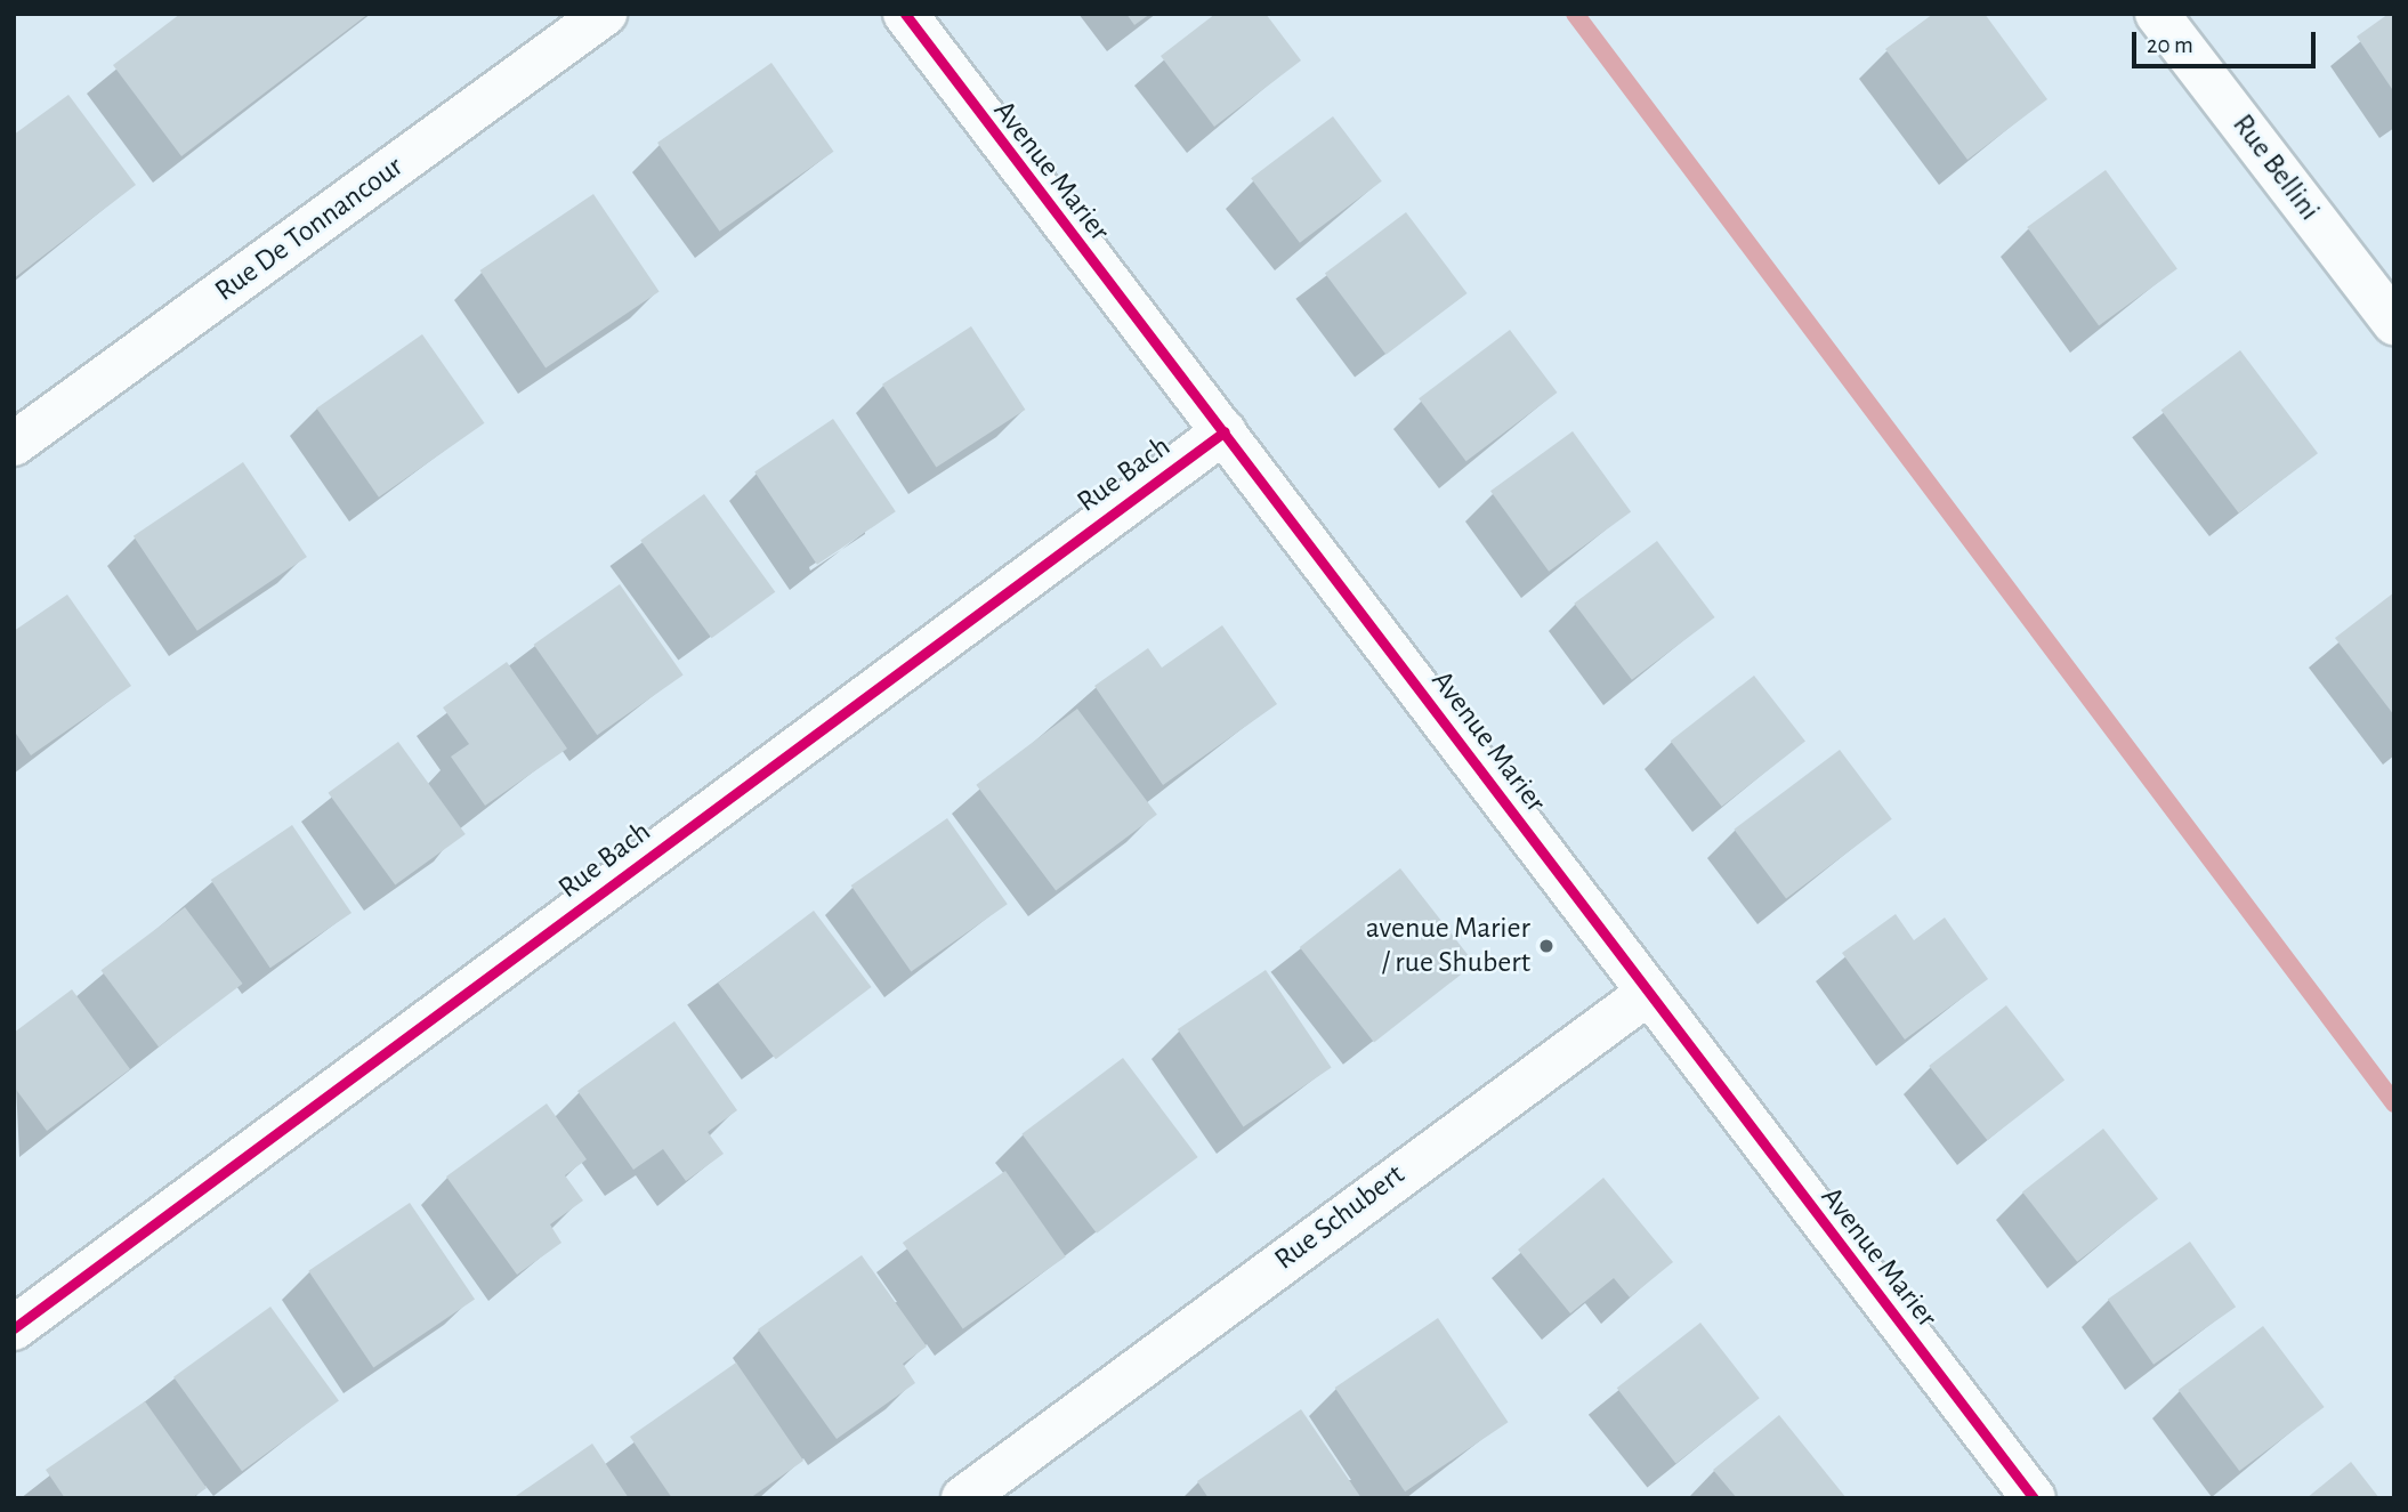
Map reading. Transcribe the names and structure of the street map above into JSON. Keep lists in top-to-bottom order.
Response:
{
  "streets": {
    "street": [
      "Rue Bellini",
      "Avenue Marier",
      "Rue De Tonnancour",
      "Rue Bach",
      "Rue Schubert"
    ]
  },
  "crossings": [
    ["Avenue Marier", "Rue Bach"],
    ["Avenue Marier", "Rue Schubert"]
  ],
  "places": ["avenue Marier / rue Shubert"],
  "scale_bar": "20 m"
}
